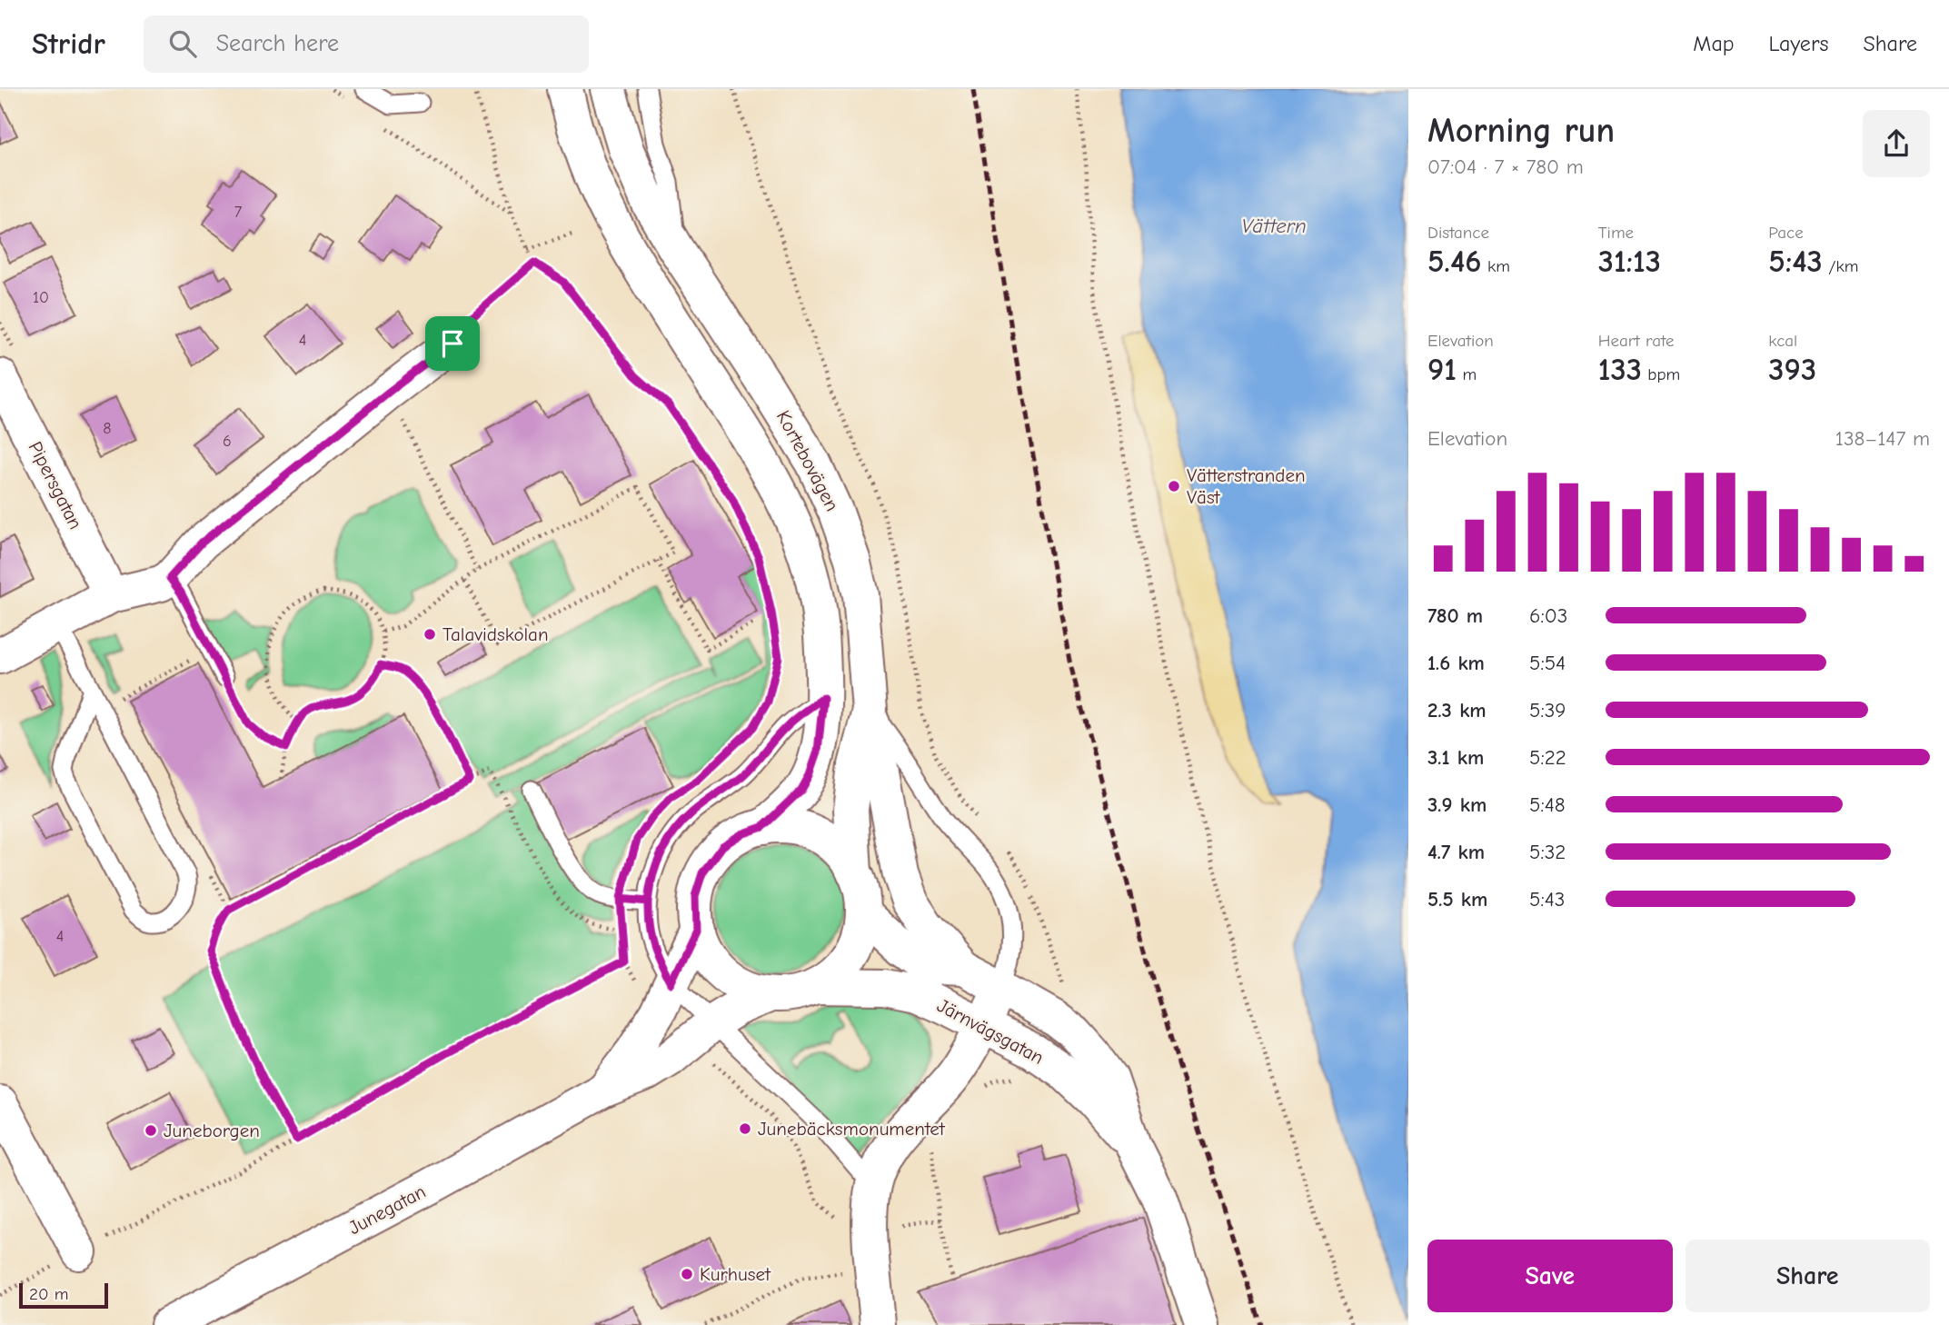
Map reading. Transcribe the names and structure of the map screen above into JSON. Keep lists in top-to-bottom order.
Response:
{
  "streets": {
    "street": [
      "Kortebovägen",
      "Pipersgatan",
      "Järnvägsgatan",
      "Junegatan"
    ]
  },
  "crossings": [
    ["Kortebovägen", "Järnvägsgatan"],
    ["Kortebovägen", "Junegatan"],
    ["Järnvägsgatan", "Junegatan"]
  ],
  "water": ["Vättern"],
  "places": [
    "Vätterstranden Väst",
    "Talavidskolan",
    "Junebäcksmonumentet",
    "Juneborgen",
    "Kurhuset"
  ],
  "house_numbers": [
    "7",
    "10",
    "4",
    "8",
    "6",
    "4"
  ],
  "scale_bar": "20 m",
  "page": {
    "header": "Stridr",
    "search": "Search here",
    "nav": ["Map", "Layers", "Share"],
    "heading": ["Morning run", "07:04 · 7 × 780 m"],
    "stats": [
      ["Distance", "5.46 km"],
      ["Time", "31:13"],
      ["Pace", "5:43 /km"],
      ["Elevation", "91 m"],
      ["Heart rate", "133 bpm"],
      ["kcal", "393"]
    ],
    "chart": ["Elevation", "138–147 m"],
    "list": [
      {
        "name": "780 m",
        "note": "6:03"
      },
      {
        "name": "1.6 km",
        "note": "5:54"
      },
      {
        "name": "2.3 km",
        "note": "5:39"
      },
      {
        "name": "3.1 km",
        "note": "5:22"
      },
      {
        "name": "3.9 km",
        "note": "5:48"
      },
      {
        "name": "4.7 km",
        "note": "5:32"
      },
      {
        "name": "5.5 km",
        "note": "5:43"
      }
    ],
    "buttons": ["Save", "Share"],
    "scale": "20 m"
  }
}
